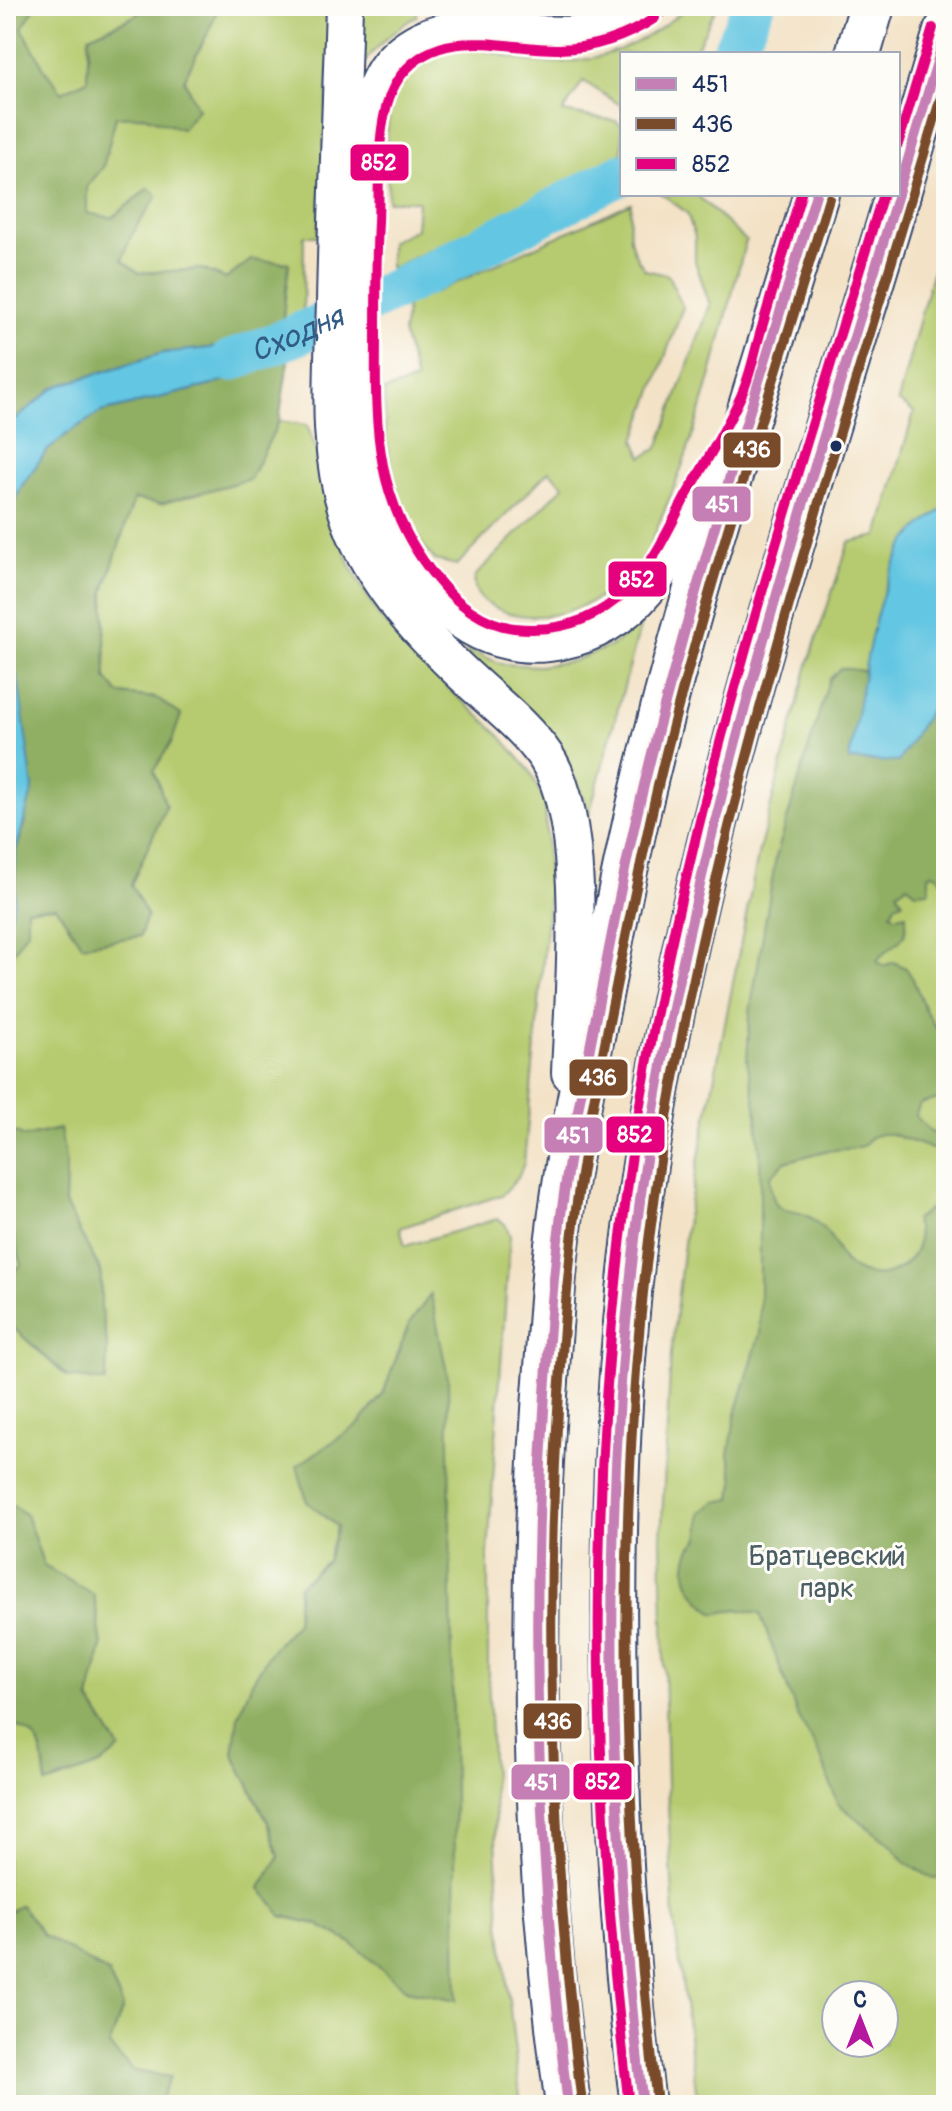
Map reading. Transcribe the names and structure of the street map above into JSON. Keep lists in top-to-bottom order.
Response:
{
  "water": ["Сходня"],
  "parks": ["Братцевский парк"],
  "lines": ["transit line 852", "transit line 451", "transit line 436"],
  "legend": ["451", "436", "852"],
  "north": "top"
}
